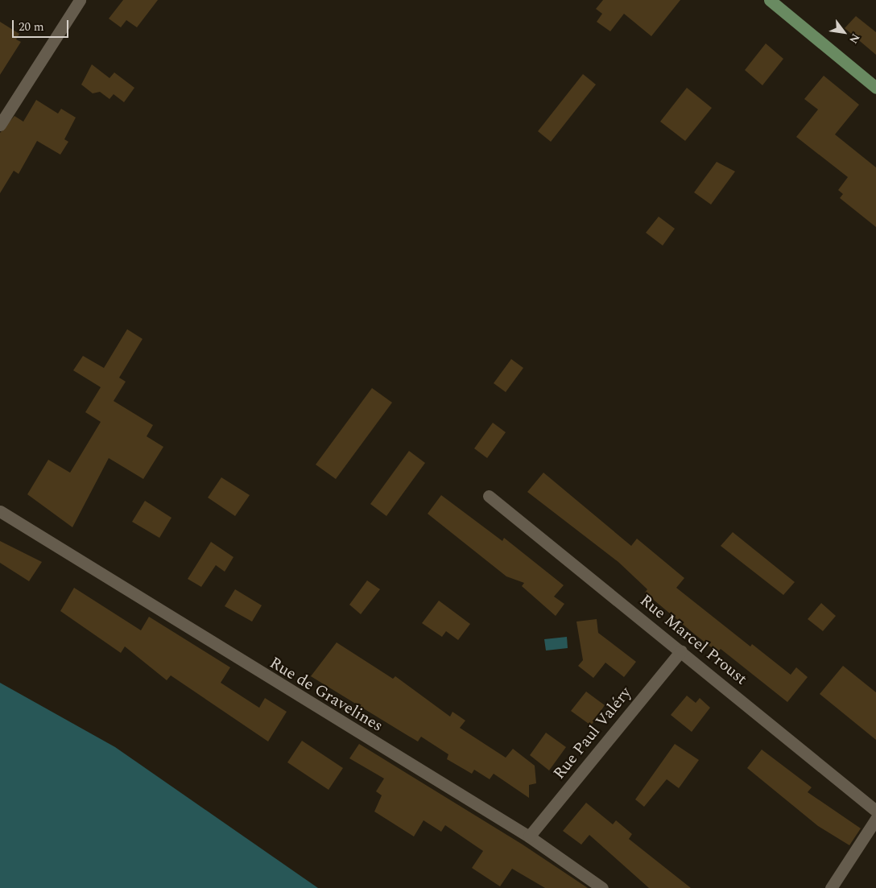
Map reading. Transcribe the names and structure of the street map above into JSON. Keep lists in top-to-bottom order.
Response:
{
  "streets": {
    "street": ["Rue Marcel Proust", "Rue de Gravelines", "Rue Paul Valéry"]
  },
  "crossings": [
    ["Rue Marcel Proust", "Rue Paul Valéry"],
    ["Rue de Gravelines", "Rue Paul Valéry"]
  ],
  "scale_bar": "20 m",
  "north": "bottom right"
}
